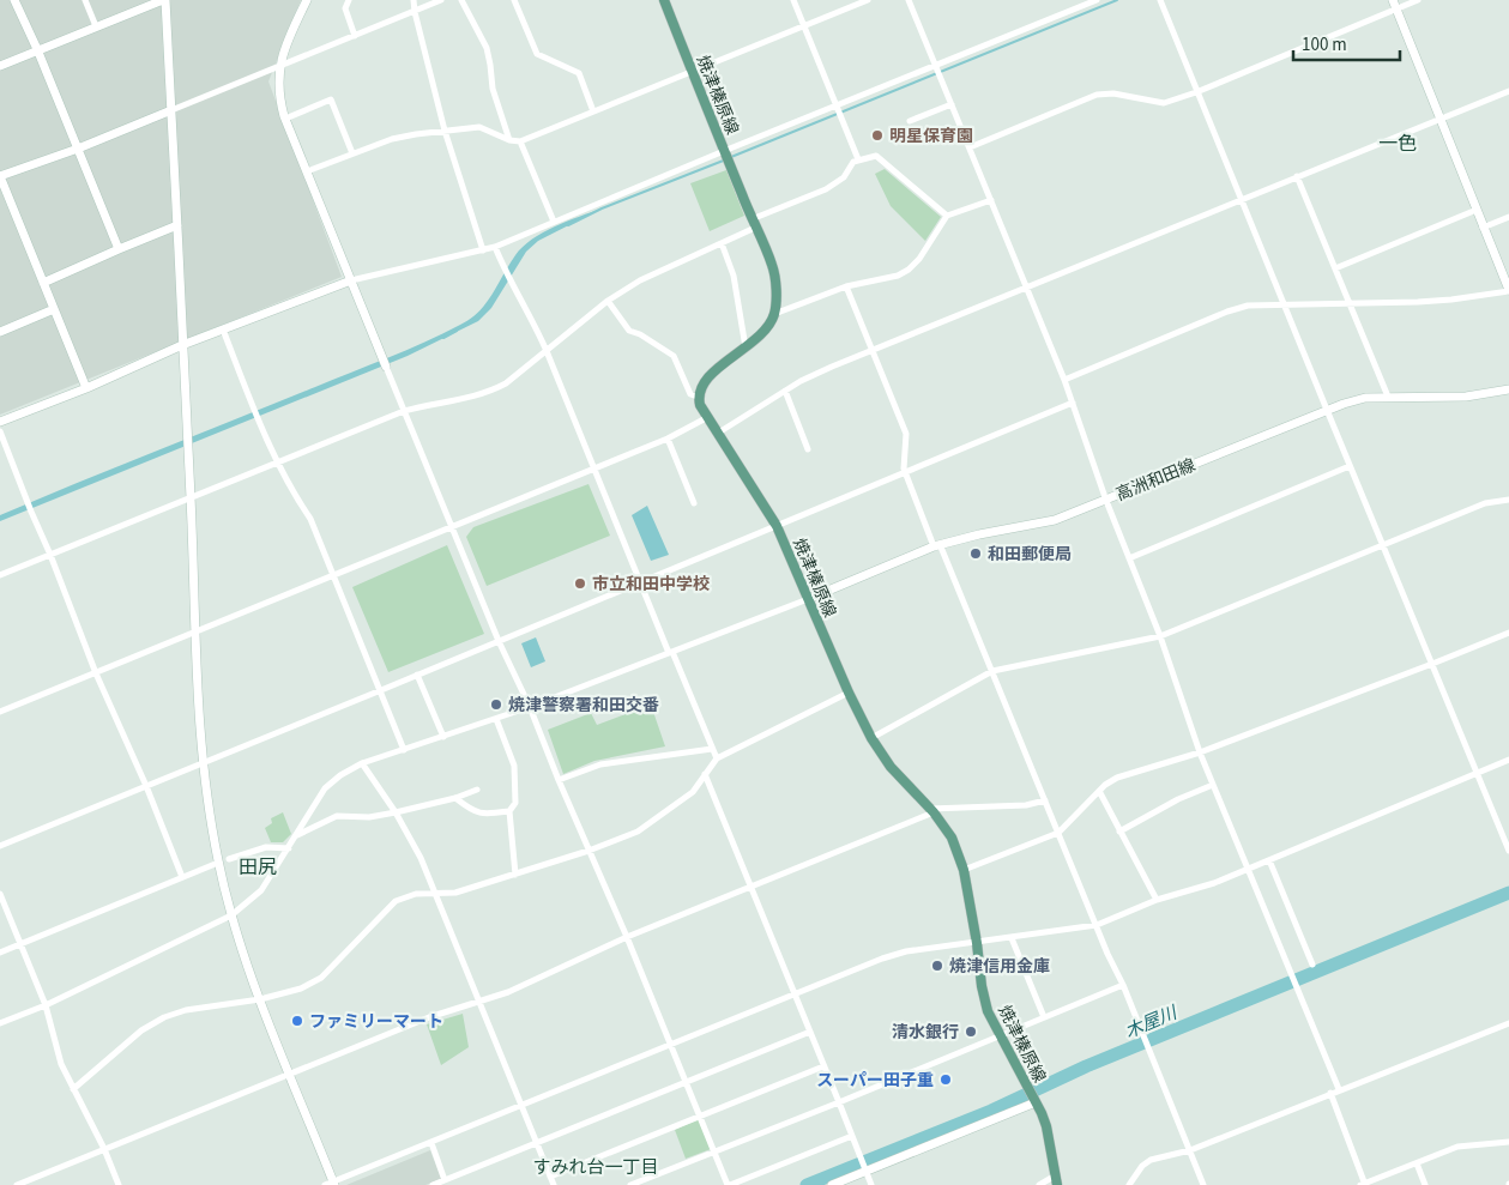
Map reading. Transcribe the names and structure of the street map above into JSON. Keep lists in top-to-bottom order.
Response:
{
  "streets": {
    "main road": ["焼津榛原線"],
    "street": ["高洲和田線"]
  },
  "crossings": [
    ["焼津榛原線", "高洲和田線"]
  ],
  "districts": ["一色", "田尻", "すみれ台一丁目"],
  "water": ["木屋川"],
  "places": [
    "明星保育園",
    "和田郵便局",
    "市立和田中学校",
    "焼津警察署和田交番",
    "焼津信用金庫",
    "ファミリーマート",
    "清水銀行",
    "スーパー田子重"
  ],
  "scale_bar": "100 m"
}
